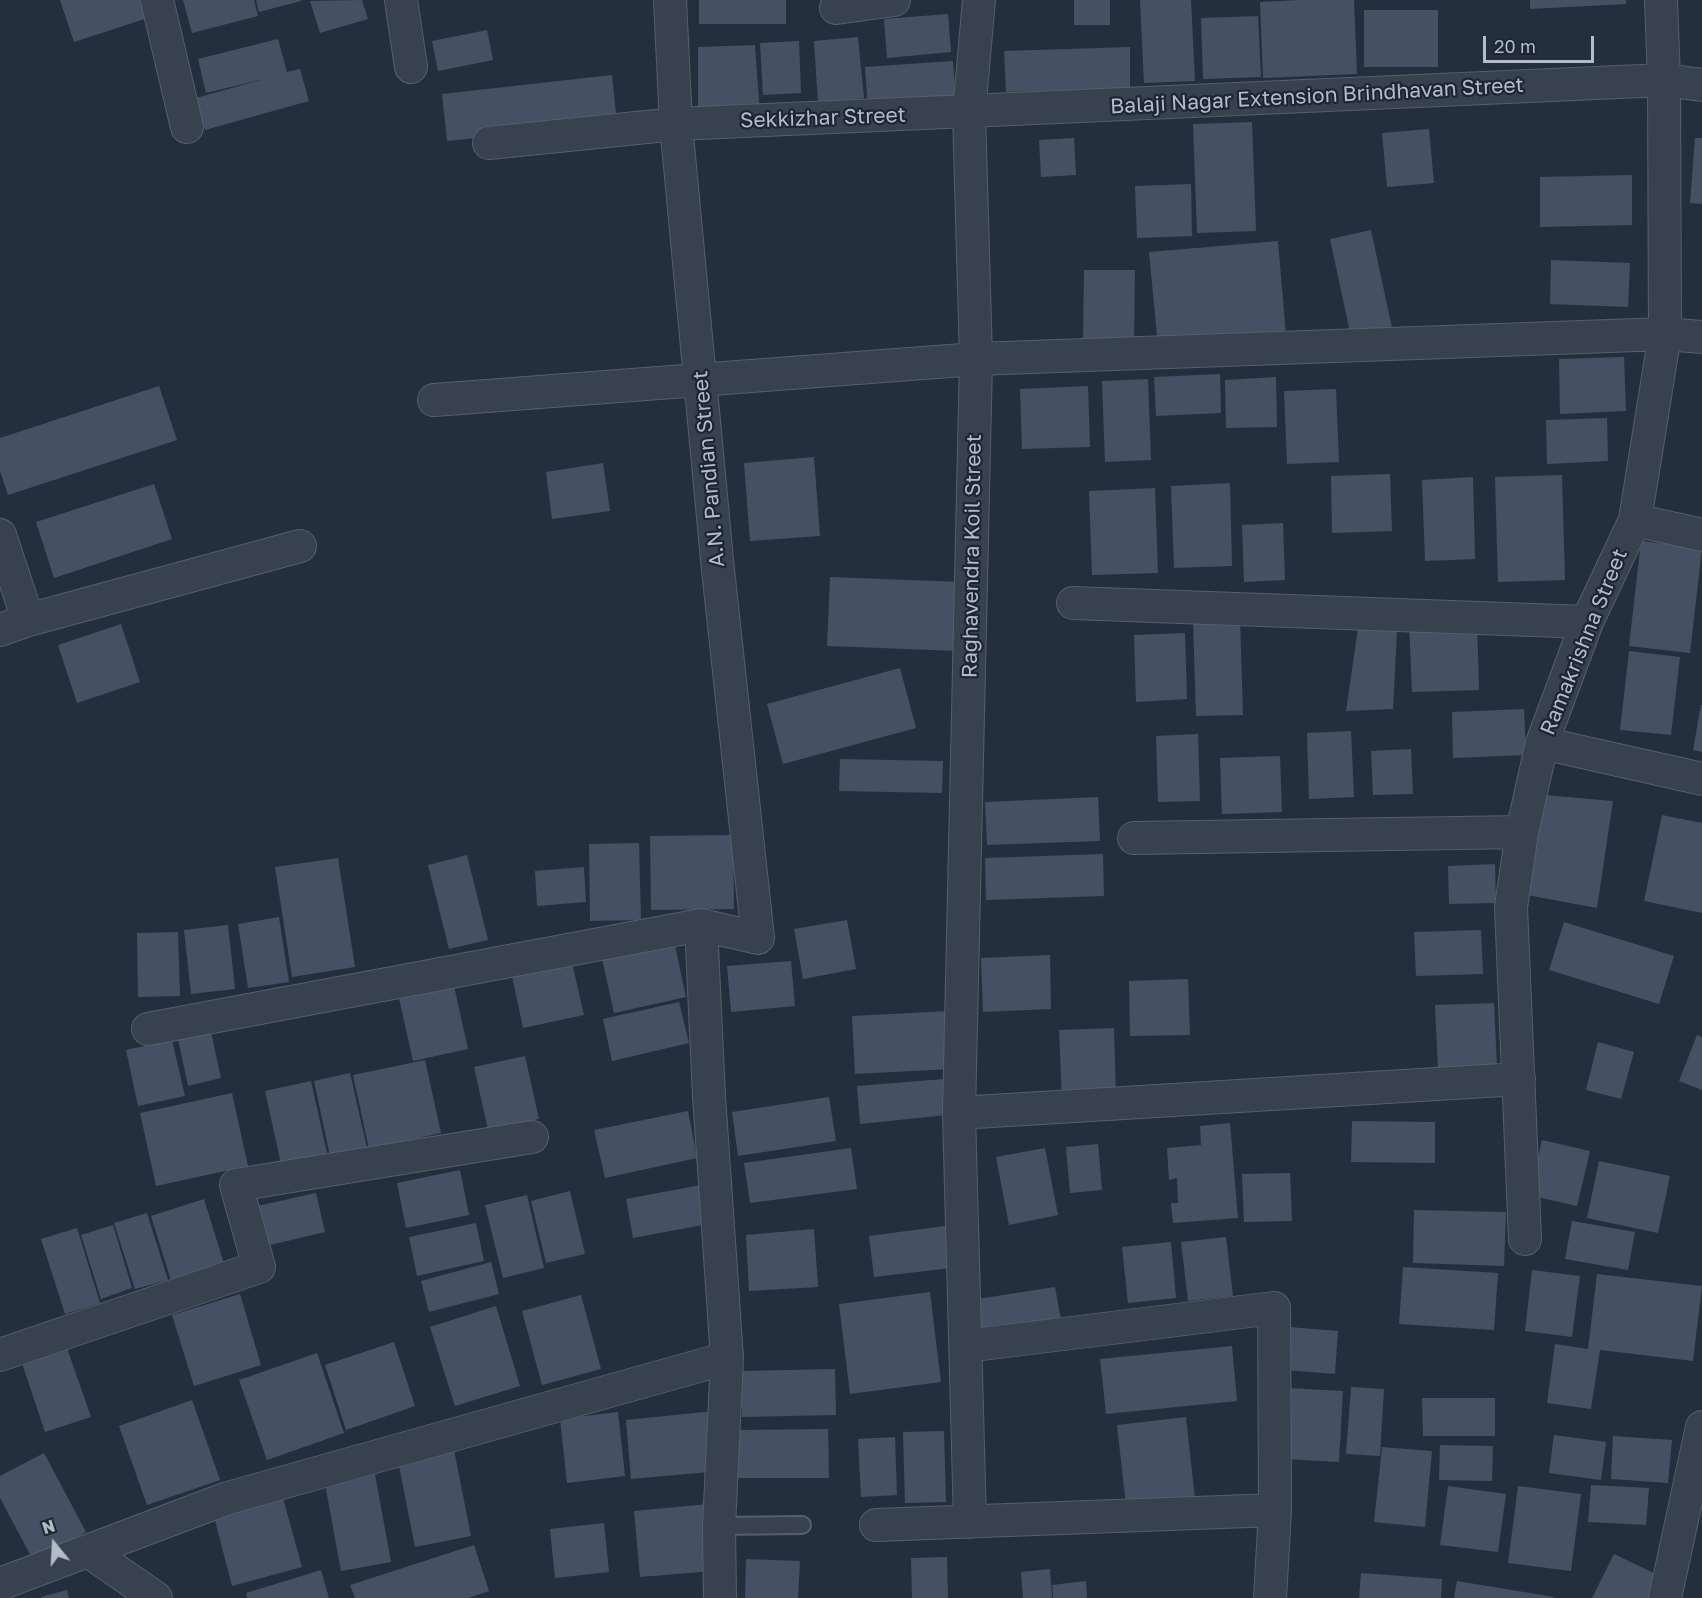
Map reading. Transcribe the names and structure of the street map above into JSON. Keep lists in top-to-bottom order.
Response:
{
  "streets": {
    "street": [
      "Balaji Nagar Extension Brindhavan Street",
      "Sekkizhar Street",
      "A.N. Pandian Street",
      "Raghavendra Koil Street",
      "Ramakrishna Street"
    ]
  },
  "crossings": [
    ["Balaji Nagar Extension Brindhavan Street", "Sekkizhar Street"],
    ["Balaji Nagar Extension Brindhavan Street", "Raghavendra Koil Street"],
    ["Balaji Nagar Extension Brindhavan Street", "Ramakrishna Street"],
    ["Sekkizhar Street", "A.N. Pandian Street"],
    ["Sekkizhar Street", "Raghavendra Koil Street"]
  ],
  "scale_bar": "20 m",
  "north": "top"
}
